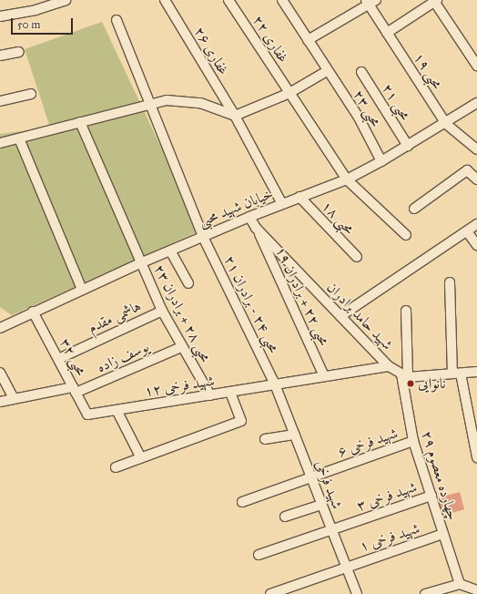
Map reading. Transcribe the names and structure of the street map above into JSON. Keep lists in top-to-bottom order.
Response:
{
  "streets": {
    "street": [
      "غفاری ۲۲",
      "غفاری ۲۶",
      "محبی ۱۹",
      "محبی ۲۱",
      "محبی ۲۳",
      "خیابان شهید محبی",
      "محبی ۱۸",
      "محبی ۲۲ + برادران ۱۹",
      "محبی ۲۴ - برادران ۲۱",
      "محبی ۲۸ + برادران ۲۳",
      "شهید حامد برادران",
      "هاشمی مقدم",
      "محبی ۳۲",
      "یوسف زاده",
      "شهید فرخی ۱۲",
      "شهید فرخی ۶",
      "چهارده معصوم ۲۹",
      "شهید فرخی",
      "شهید فرخی ۳",
      "شهید فرخی ۱"
    ]
  },
  "crossings": [
    ["غفاری ۲۲", "خیابان شهید محبی"],
    ["غفاری ۲۶", "خیابان شهید محبی"],
    ["محبی ۱۹", "خیابان شهید محبی"],
    ["محبی ۲۱", "خیابان شهید محبی"],
    ["محبی ۲۳", "خیابان شهید محبی"],
    ["خیابان شهید محبی", "محبی ۱۸"],
    ["خیابان شهید محبی", "محبی ۲۴ - برادران ۲۱"],
    ["خیابان شهید محبی", "محبی ۲۸ + برادران ۲۳"],
    ["خیابان شهید محبی", "شهید حامد برادران"],
    ["خیابان شهید محبی", "محبی ۳۲"],
    ["محبی ۲۲ + برادران ۱۹", "شهید حامد برادران"],
    ["محبی ۲۲ + برادران ۱۹", "شهید فرخی ۱۲"],
    ["محبی ۲۴ - برادران ۲۱", "شهید فرخی ۱۲"],
    ["محبی ۲۴ - برادران ۲۱", "شهید فرخی"],
    ["محبی ۲۸ + برادران ۲۳", "هاشمی مقدم"],
    ["محبی ۲۸ + برادران ۲۳", "یوسف زاده"],
    ["محبی ۲۸ + برادران ۲۳", "شهید فرخی ۱۲"],
    ["شهید حامد برادران", "شهید فرخی ۱۲"],
    ["شهید حامد برادران", "چهارده معصوم ۲۹"],
    ["هاشمی مقدم", "محبی ۳۲"],
    ["محبی ۳۲", "یوسف زاده"],
    ["محبی ۳۲", "شهید فرخی ۱۲"],
    ["شهید فرخی ۱۲", "شهید فرخی"],
    ["شهید فرخی ۶", "چهارده معصوم ۲۹"],
    ["شهید فرخی ۶", "شهید فرخی"],
    ["چهارده معصوم ۲۹", "شهید فرخی ۳"],
    ["چهارده معصوم ۲۹", "شهید فرخی ۱"],
    ["شهید فرخی", "شهید فرخی ۳"],
    ["شهید فرخی", "شهید فرخی ۱"]
  ],
  "places": ["نانوایی"],
  "scale_bar": "50 m"
}
